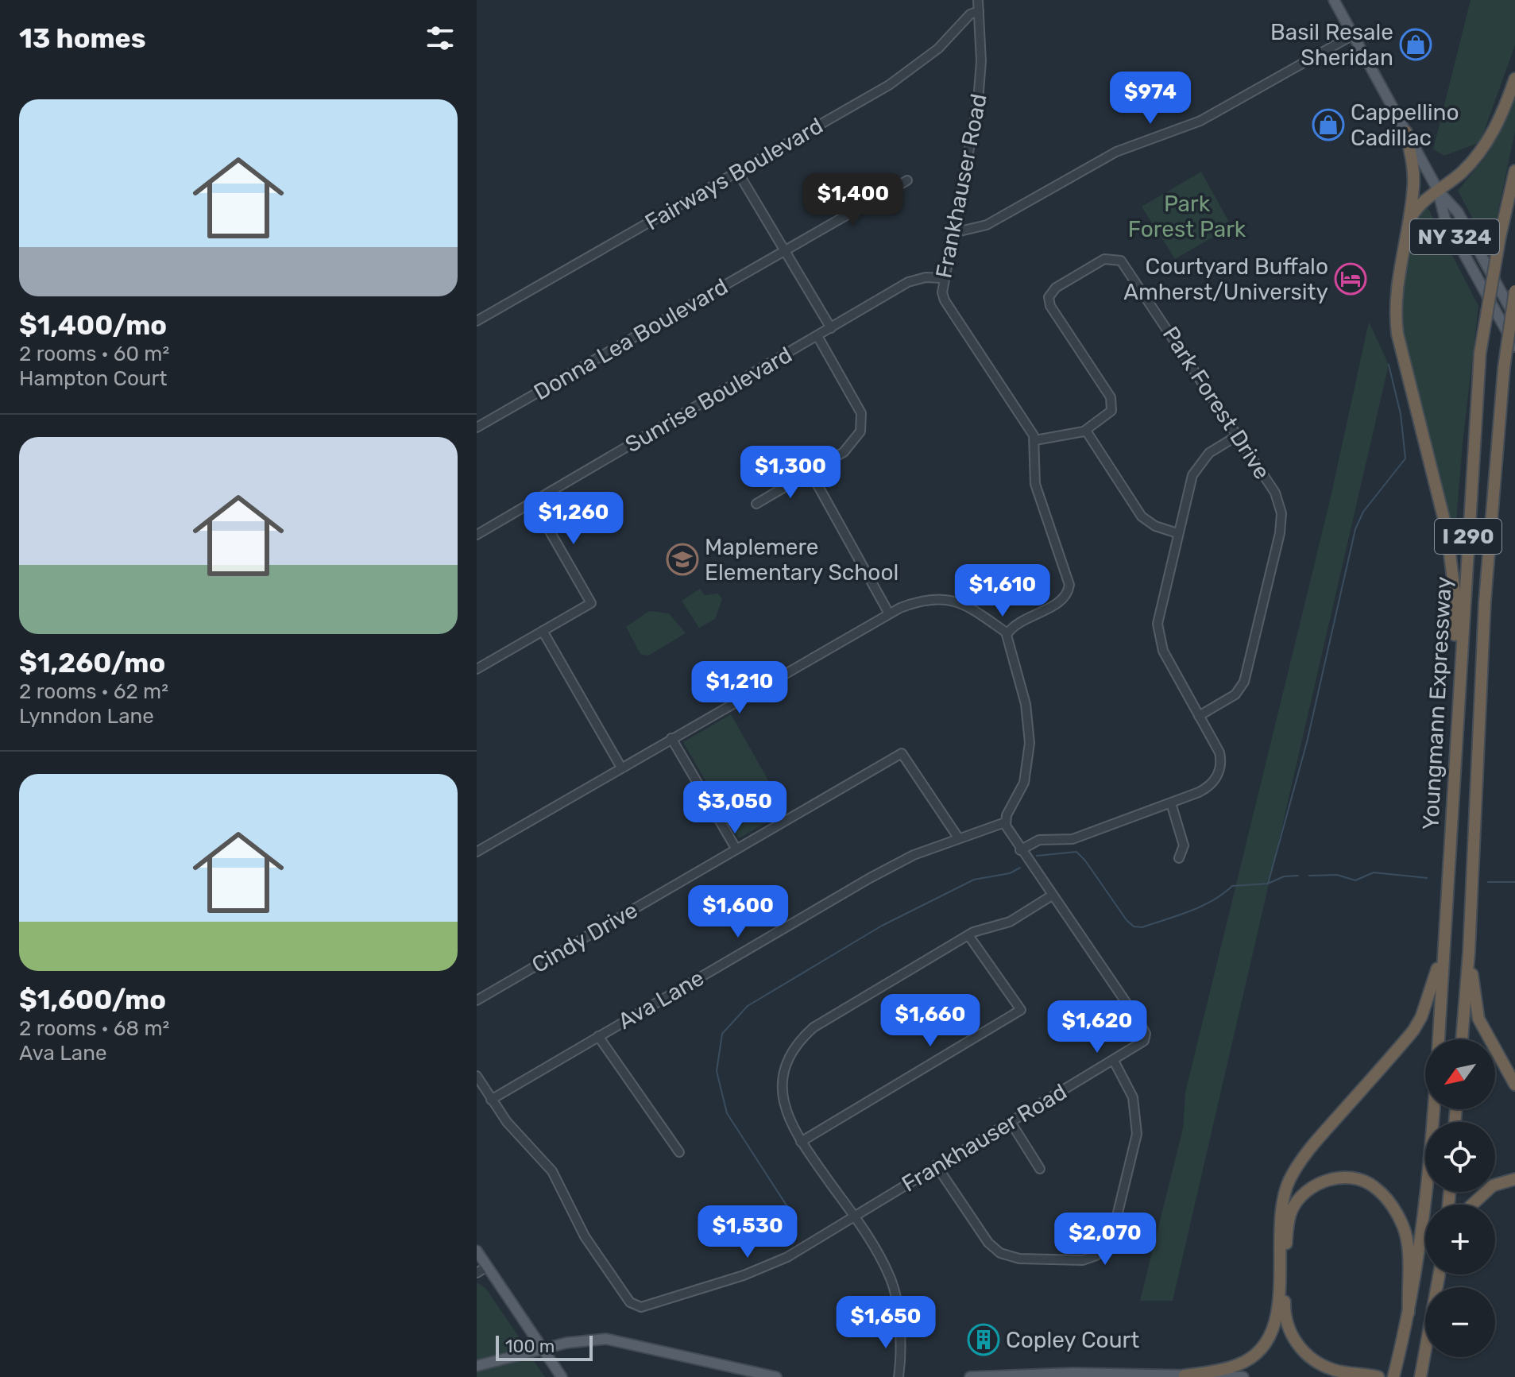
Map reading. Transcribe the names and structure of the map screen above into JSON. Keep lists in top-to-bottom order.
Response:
{
  "streets": {
    "highway": ["I 290", "Youngmann Expressway"],
    "main road": ["NY 324"],
    "street": [
      "Fairways Boulevard",
      "Frankhauser Road",
      "Donna Lea Boulevard",
      "Sunrise Boulevard",
      "Park Forest Drive",
      "Cindy Drive",
      "Ava Lane"
    ]
  },
  "crossings": [
    ["Fairways Boulevard", "Frankhauser Road"],
    ["Frankhauser Road", "Sunrise Boulevard"],
    ["Frankhauser Road", "Park Forest Drive"],
    ["Frankhauser Road", "Ava Lane"],
    ["Cindy Drive", "Ava Lane"]
  ],
  "parks": ["Park Forest Park"],
  "places": {
    "shop": ["Basil Resale Sheridan", "Cappellino Cadillac"],
    "hotel": ["Courtyard Buffalo Amherst/University"],
    "school or university": ["Maplemere Elementary School"],
    "building": ["Copley Court"]
  },
  "scale_bar": "100 m",
  "north": "bottom left",
  "page": {
    "heading": "13 homes",
    "price": [
      "$974",
      "$1,400",
      "$1,300",
      "$1,260",
      "$1,610",
      "$1,210",
      "$3,050",
      "$1,600",
      "$1,660",
      "$1,620",
      "$1,530",
      "$2,070",
      "$1,650"
    ],
    "list": [
      {
        "name": "$1,400/mo",
        "note": "2 rooms · 60 m² · Hampton Court"
      },
      {
        "name": "$1,260/mo",
        "note": "2 rooms · 62 m² · Lynndon Lane"
      },
      {
        "name": "$1,600/mo",
        "note": "2 rooms · 68 m² · Ava Lane"
      }
    ],
    "map_buttons": ["+", "−"],
    "scale": "100 m"
  }
}
